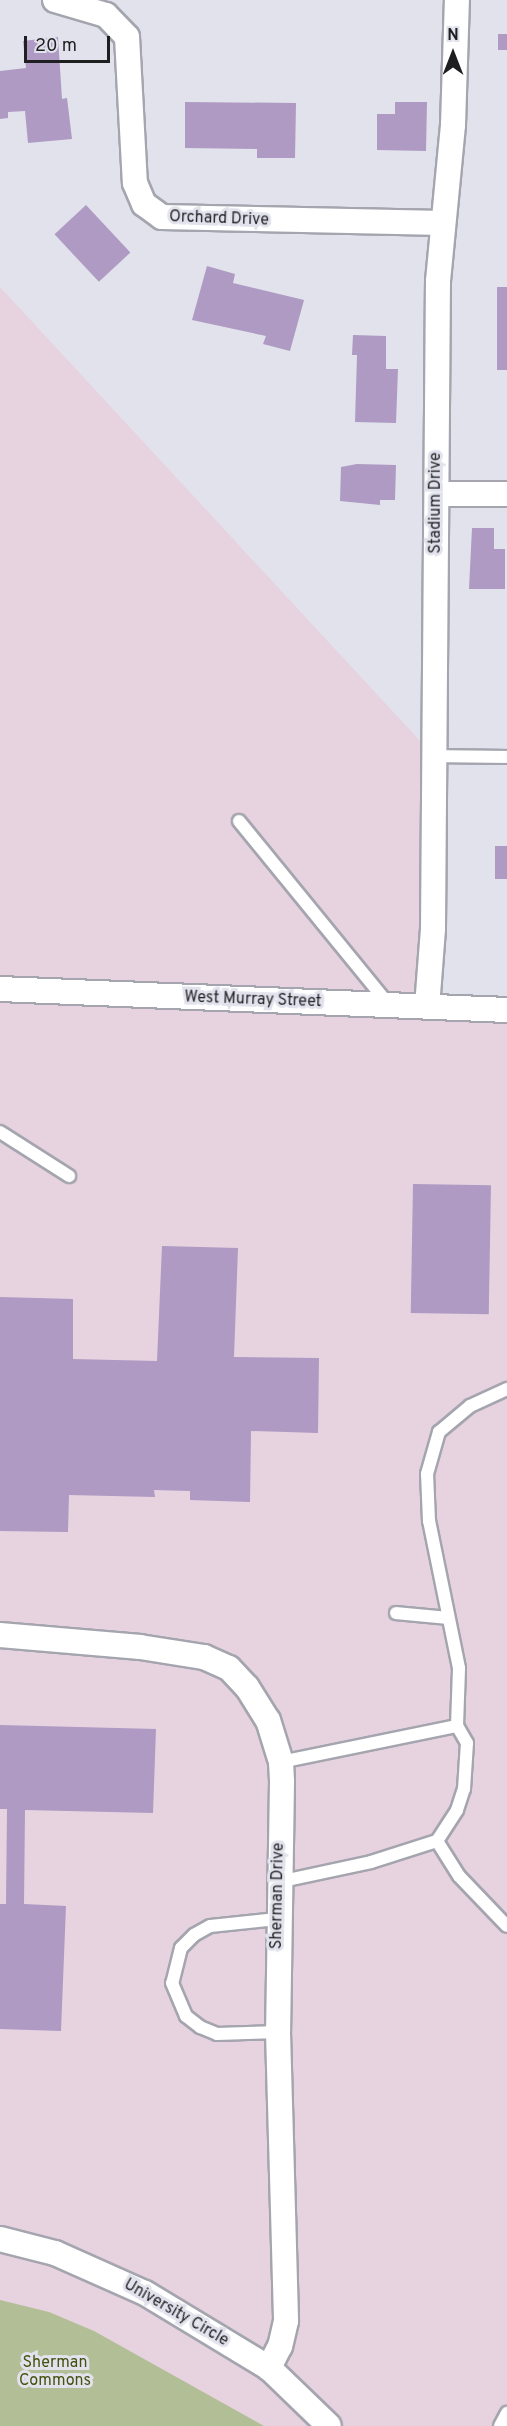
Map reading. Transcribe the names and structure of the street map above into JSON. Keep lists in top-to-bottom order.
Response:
{
  "streets": {
    "street": [
      "Orchard Drive",
      "Stadium Drive",
      "West Murray Street",
      "Sherman Drive",
      "University Circle"
    ]
  },
  "crossings": [
    ["Orchard Drive", "Stadium Drive"],
    ["Stadium Drive", "West Murray Street"],
    ["Sherman Drive", "University Circle"]
  ],
  "parks": ["Sherman Commons"],
  "scale_bar": "20 m",
  "north": "top"
}
